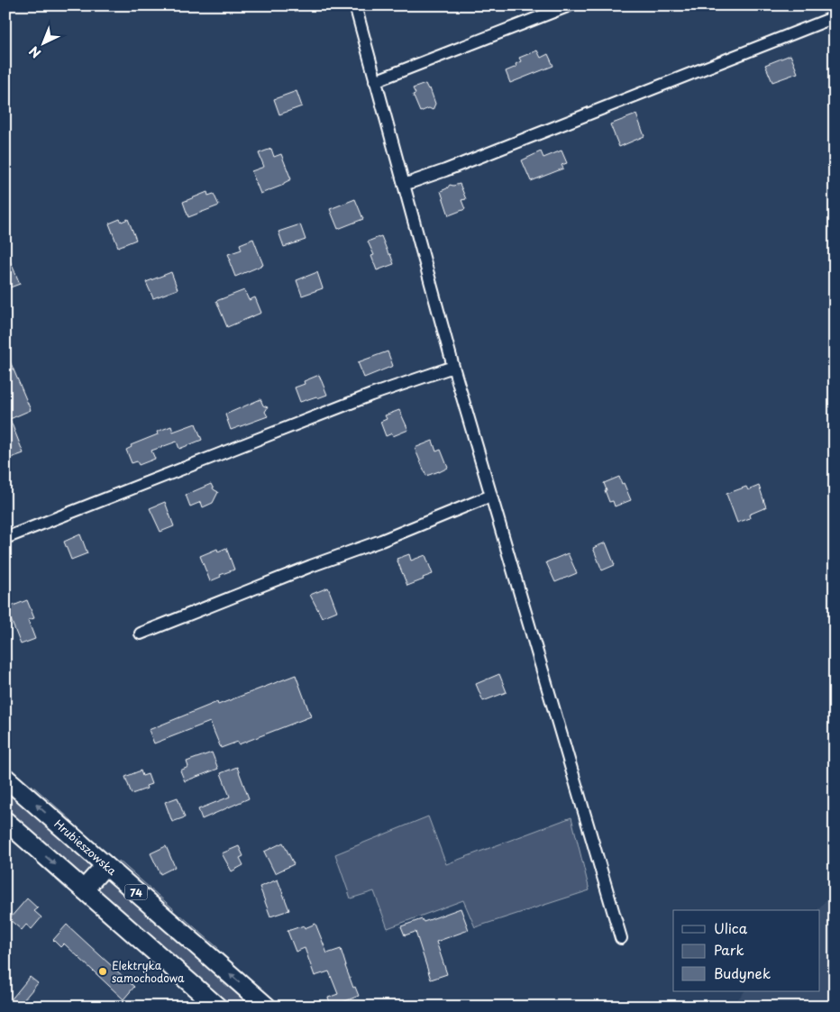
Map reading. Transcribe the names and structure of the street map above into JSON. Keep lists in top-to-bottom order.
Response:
{
  "streets": {
    "main road": ["Hrubieszowska", "74"]
  },
  "places": ["Elektryka samochodowa"],
  "legend": ["Ulica", "Park", "Budynek"],
  "north": "bottom left"
}
